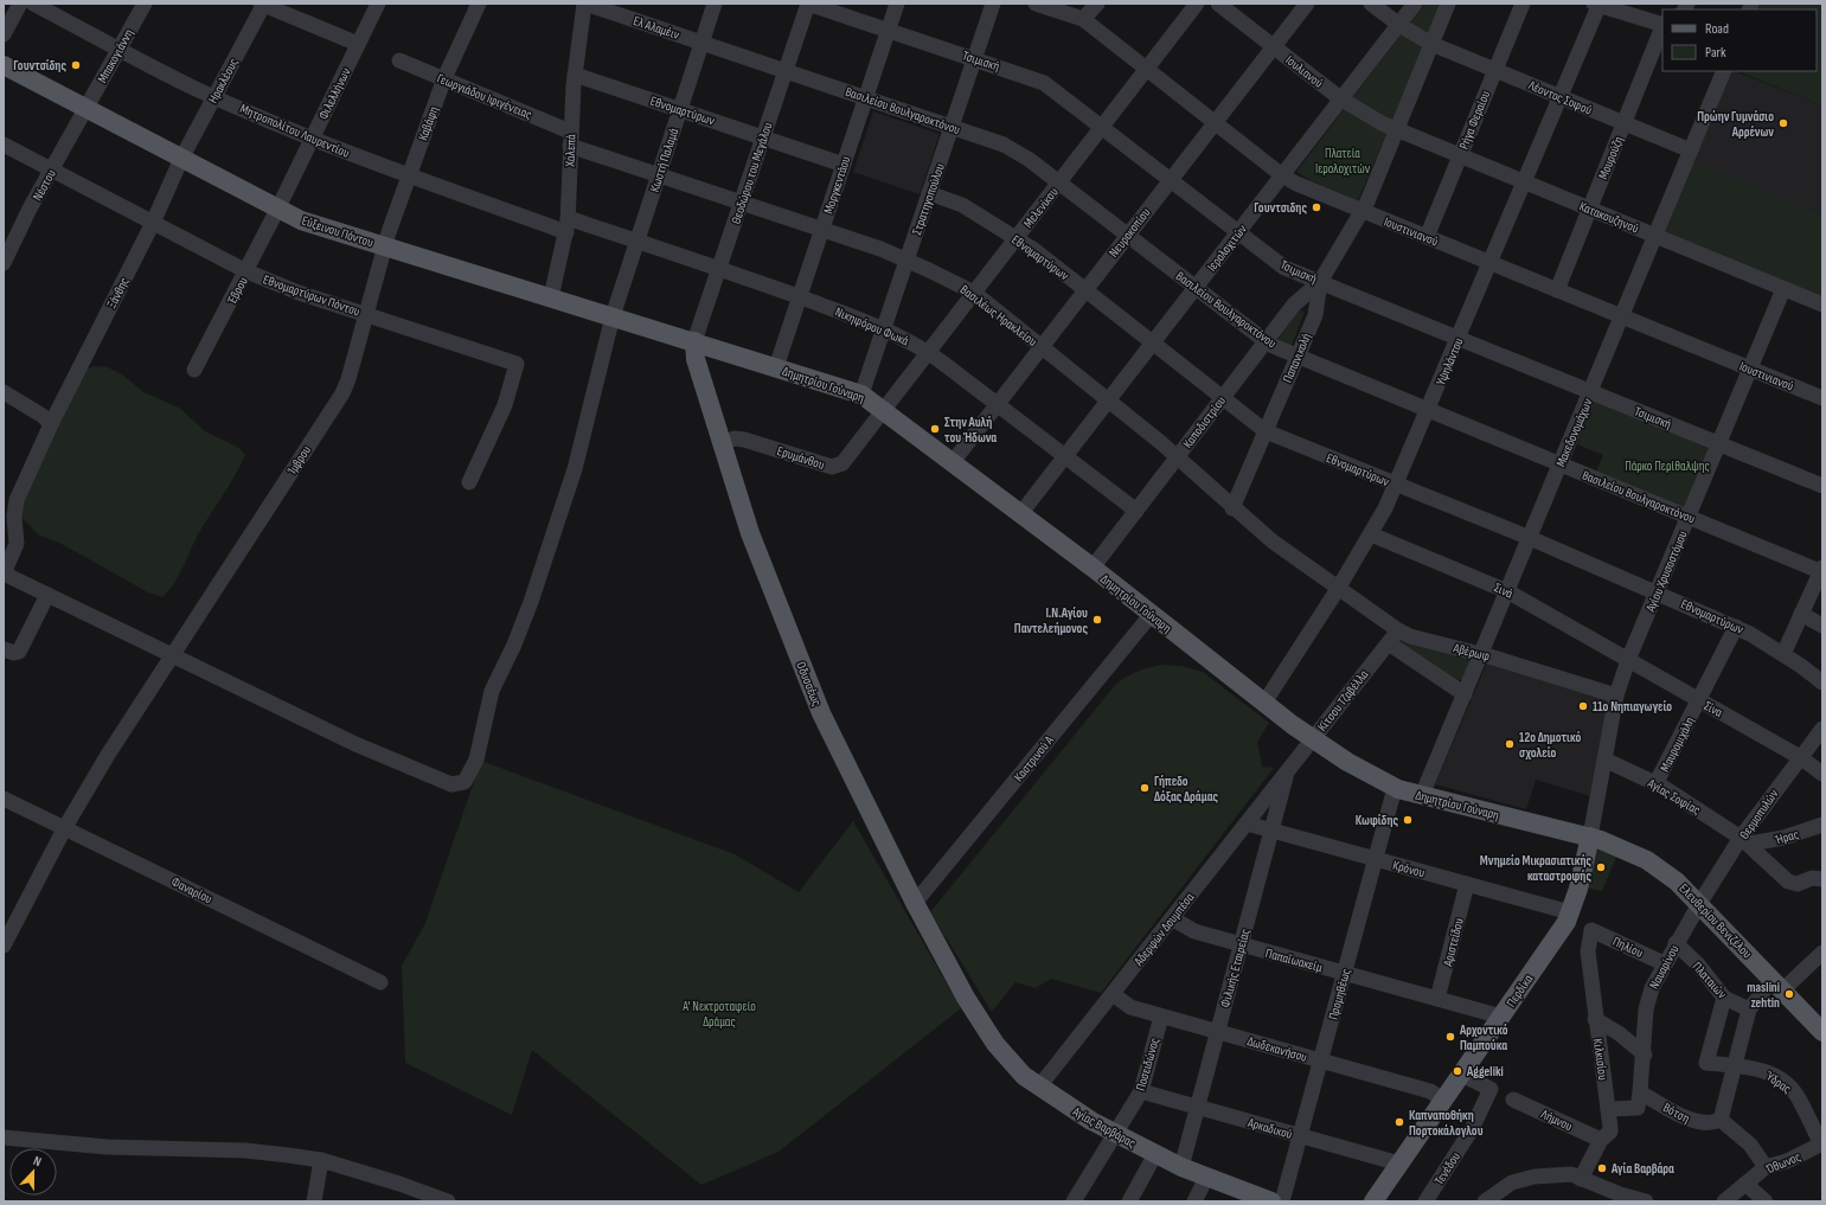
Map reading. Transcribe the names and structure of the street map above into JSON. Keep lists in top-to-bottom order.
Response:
{
  "streets": {
    "main road": [
      "Εύξεινου Πόντου",
      "Δημητρίου Γούναρη",
      "Οδυσσέως",
      "Ελευθερίου Βενιζέλου",
      "Περδίκα",
      "Αγίας Βαρβάρας"
    ],
    "street": [
      "Ελ Αλαμέιν",
      "Μπακογιάννη",
      "Τσιμισκή",
      "Ιουλιανού",
      "Ηρακλέους",
      "Φιλελλήνων",
      "Γεωργιάδου Ιφιγένειας",
      "Λέοντος Σοφού",
      "Εθνομαρτύρων",
      "Βασιλείου Βουλγαροκτόνου",
      "Ρήγα Φεραίου",
      "Καβάφη",
      "Μητροπολίτου Λαυρεντίου",
      "Χαλεπά",
      "Μουρούζη",
      "Κωστή Παλαμά",
      "Θεοδώρου του Μεγάλου",
      "Νέστου",
      "Μοργκεντάου",
      "Στρατηγοπούλου",
      "Μελενίκου",
      "Κατακουζηνού",
      "Ιουστινιανού",
      "Νευροκοπίου",
      "Ιερολοχιτών",
      "Έβρου",
      "Ξάνθης",
      "Εθνομαρτύρων Πόντου",
      "Βασιλέως Ηρακλείου",
      "Νικηφόρου Φωκά",
      "Παπανικολή",
      "Υψηλάντου",
      "Καποδιστρίου",
      "Μακεδονομάχων",
      "Ερυμάνθου",
      "Ίμβρου",
      "Αγίου Χρυσοστόμου",
      "Σινά",
      "Αβέρωφ",
      "Κίτσου Τζαβέλλα",
      "Σίνα",
      "Μαυρομιχάλη",
      "Καστρινού Α",
      "Αγίας Σοφίας",
      "Θερμοπυλών",
      "Ήρας",
      "Κρόνου",
      "Φαναρίου",
      "Αδερφών Δουμπέσα",
      "Αριστείδου",
      "Πηλίου",
      "Παπαϊωακείμ",
      "Ναυαρίνου",
      "Φιλικής Εταιρείας",
      "Πλαταιών",
      "Προμηθέως",
      "Δωδεκανήσου",
      "Κιλκισίου",
      "Ποσειδώνος",
      "Ύδρας",
      "Βότση",
      "Λήμνου",
      "Αρκαδικού",
      "Όθωνος",
      "Τενέδου"
    ]
  },
  "crossings": [
    ["Ελ Αλαμέιν", "Βασιλείου Βουλγαροκτόνου"],
    ["Ελ Αλαμέιν", "Χαλεπά"],
    ["Ελ Αλαμέιν", "Κωστή Παλαμά"],
    ["Μπακογιάννη", "Μητροπολίτου Λαυρεντίου"],
    ["Μπακογιάννη", "Νέστου"],
    ["Μπακογιάννη", "Εύξεινου Πόντου"],
    ["Τσιμισκή", "Θεοδώρου του Μεγάλου"],
    ["Τσιμισκή", "Μοργκεντάου"],
    ["Τσιμισκή", "Στρατηγοπούλου"],
    ["Τσιμισκή", "Μελενίκου"],
    ["Τσιμισκή", "Νευροκοπίου"],
    ["Τσιμισκή", "Ιερολοχιτών"],
    ["Τσιμισκή", "Παπανικολή"],
    ["Τσιμισκή", "Υψηλάντου"],
    ["Τσιμισκή", "Καποδιστρίου"],
    ["Τσιμισκή", "Μακεδονομάχων"],
    ["Τσιμισκή", "Αγίου Χρυσοστόμου"],
    ["Ιουλιανού", "Κατακουζηνού"],
    ["Ιουλιανού", "Νευροκοπίου"],
    ["Ιουλιανού", "Ιερολοχιτών"],
    ["Ηρακλέους", "Μητροπολίτου Λαυρεντίου"],
    ["Ηρακλέους", "Εύξεινου Πόντου"],
    ["Ηρακλέους", "Ξάνθης"],
    ["Φιλελλήνων", "Μητροπολίτου Λαυρεντίου"],
    ["Φιλελλήνων", "Εύξεινου Πόντου"],
    ["Φιλελλήνων", "Έβρου"],
    ["Γεωργιάδου Ιφιγένειας", "Καβάφη"],
    ["Γεωργιάδου Ιφιγένειας", "Χαλεπά"],
    ["Γεωργιάδου Ιφιγένειας", "Βασιλέως Ηρακλείου"],
    ["Λέοντος Σοφού", "Ρήγα Φεραίου"],
    ["Λέοντος Σοφού", "Μουρούζη"],
    ["Λέοντος Σοφού", "Ιερολοχιτών"],
    ["Λέοντος Σοφού", "Υψηλάντου"],
    ["Λέοντος Σοφού", "Μακεδονομάχων"],
    ["Εθνομαρτύρων", "Χαλεπά"],
    ["Εθνομαρτύρων", "Κωστή Παλαμά"],
    ["Εθνομαρτύρων", "Θεοδώρου του Μεγάλου"],
    ["Εθνομαρτύρων", "Μοργκεντάου"],
    ["Εθνομαρτύρων", "Στρατηγοπούλου"],
    ["Εθνομαρτύρων", "Μελενίκου"],
    ["Εθνομαρτύρων", "Νευροκοπίου"],
    ["Εθνομαρτύρων", "Ιερολοχιτών"],
    ["Εθνομαρτύρων", "Παπανικολή"],
    ["Εθνομαρτύρων", "Υψηλάντου"],
    ["Εθνομαρτύρων", "Καποδιστρίου"],
    ["Εθνομαρτύρων", "Μακεδονομάχων"],
    ["Εθνομαρτύρων", "Αγίου Χρυσοστόμου"],
    ["Εθνομαρτύρων", "Μαυρομιχάλη"],
    ["Βασιλείου Βουλγαροκτόνου", "Κωστή Παλαμά"],
    ["Βασιλείου Βουλγαροκτόνου", "Θεοδώρου του Μεγάλου"],
    ["Βασιλείου Βουλγαροκτόνου", "Μοργκεντάου"],
    ["Βασιλείου Βουλγαροκτόνου", "Στρατηγοπούλου"],
    ["Βασιλείου Βουλγαροκτόνου", "Μελενίκου"],
    ["Βασιλείου Βουλγαροκτόνου", "Νευροκοπίου"],
    ["Βασιλείου Βουλγαροκτόνου", "Ιερολοχιτών"],
    ["Βασιλείου Βουλγαροκτόνου", "Παπανικολή"],
    ["Βασιλείου Βουλγαροκτόνου", "Υψηλάντου"],
    ["Βασιλείου Βουλγαροκτόνου", "Καποδιστρίου"],
    ["Βασιλείου Βουλγαροκτόνου", "Μακεδονομάχων"],
    ["Βασιλείου Βουλγαροκτόνου", "Αγίου Χρυσοστόμου"],
    ["Ρήγα Φεραίου", "Κατακουζηνού"],
    ["Ρήγα Φεραίου", "Ιουστινιανού"],
    ["Καβάφη", "Μητροπολίτου Λαυρεντίου"],
    ["Καβάφη", "Εύξεινου Πόντου"],
    ["Καβάφη", "Ίμβρου"],
    ["Μητροπολίτου Λαυρεντίου", "Χαλεπά"],
    ["Μητροπολίτου Λαυρεντίου", "Νικηφόρου Φωκά"],
    ["Χαλεπά", "Εύξεινου Πόντου"],
    ["Χαλεπά", "Βασιλέως Ηρακλείου"],
    ["Χαλεπά", "Νικηφόρου Φωκά"],
    ["Μουρούζη", "Κατακουζηνού"],
    ["Μουρούζη", "Ιουστινιανού"],
    ["Κωστή Παλαμά", "Εύξεινου Πόντου"],
    ["Κωστή Παλαμά", "Βασιλέως Ηρακλείου"],
    ["Κωστή Παλαμά", "Νικηφόρου Φωκά"],
    ["Κωστή Παλαμά", "Ίμβρου"],
    ["Θεοδώρου του Μεγάλου", "Εύξεινου Πόντου"],
    ["Θεοδώρου του Μεγάλου", "Βασιλέως Ηρακλείου"],
    ["Θεοδώρου του Μεγάλου", "Νικηφόρου Φωκά"],
    ["Θεοδώρου του Μεγάλου", "Δημητρίου Γούναρη"],
    ["Θεοδώρου του Μεγάλου", "Οδυσσέως"],
    ["Νέστου", "Εύξεινου Πόντου"],
    ["Νέστου", "Εθνομαρτύρων Πόντου"],
    ["Μοργκεντάου", "Βασιλέως Ηρακλείου"],
    ["Μοργκεντάου", "Νικηφόρου Φωκά"],
    ["Μοργκεντάου", "Δημητρίου Γούναρη"],
    ["Στρατηγοπούλου", "Βασιλέως Ηρακλείου"],
    ["Στρατηγοπούλου", "Νικηφόρου Φωκά"],
    ["Στρατηγοπούλου", "Δημητρίου Γούναρη"],
    ["Μελενίκου", "Ιουστινιανού"],
    ["Μελενίκου", "Βασιλέως Ηρακλείου"],
    ["Μελενίκου", "Νικηφόρου Φωκά"],
    ["Μελενίκου", "Δημητρίου Γούναρη"],
    ["Μελενίκου", "Ερυμάνθου"],
    ["Κατακουζηνού", "Υψηλάντου"],
    ["Κατακουζηνού", "Μακεδονομάχων"],
    ["Κατακουζηνού", "Αγίου Χρυσοστόμου"],
    ["Εύξεινου Πόντου", "Έβρου"],
    ["Εύξεινου Πόντου", "Ξάνθης"],
    ["Εύξεινου Πόντου", "Δημητρίου Γούναρη"],
    ["Εύξεινου Πόντου", "Ίμβρου"],
    ["Εύξεινου Πόντου", "Οδυσσέως"],
    ["Ιουστινιανού", "Νευροκοπίου"],
    ["Ιουστινιανού", "Ιερολοχιτών"],
    ["Ιουστινιανού", "Παπανικολή"],
    ["Ιουστινιανού", "Υψηλάντου"],
    ["Ιουστινιανού", "Μακεδονομάχων"],
    ["Ιουστινιανού", "Αγίου Χρυσοστόμου"],
    ["Νευροκοπίου", "Βασιλέως Ηρακλείου"],
    ["Νευροκοπίου", "Νικηφόρου Φωκά"],
    ["Νευροκοπίου", "Δημητρίου Γούναρη"],
    ["Ιερολοχιτών", "Βασιλέως Ηρακλείου"],
    ["Ιερολοχιτών", "Νικηφόρου Φωκά"],
    ["Ιερολοχιτών", "Δημητρίου Γούναρη"],
    ["Έβρου", "Εθνομαρτύρων Πόντου"],
    ["Ξάνθης", "Εθνομαρτύρων Πόντου"],
    ["Εθνομαρτύρων Πόντου", "Ίμβρου"],
    ["Βασιλέως Ηρακλείου", "Παπανικολή"],
    ["Βασιλέως Ηρακλείου", "Υψηλάντου"],
    ["Βασιλέως Ηρακλείου", "Καποδιστρίου"],
    ["Βασιλέως Ηρακλείου", "Αβέρωφ"],
    ["Νικηφόρου Φωκά", "Καποδιστρίου"],
    ["Παπανικολή", "Καποδιστρίου"],
    ["Υψηλάντου", "Δημητρίου Γούναρη"],
    ["Υψηλάντου", "Σινά"],
    ["Υψηλάντου", "Αβέρωφ"],
    ["Δημητρίου Γούναρη", "Καποδιστρίου"],
    ["Δημητρίου Γούναρη", "Μακεδονομάχων"],
    ["Δημητρίου Γούναρη", "Ερυμάνθου"],
    ["Δημητρίου Γούναρη", "Αγίου Χρυσοστόμου"],
    ["Δημητρίου Γούναρη", "Οδυσσέως"],
    ["Δημητρίου Γούναρη", "Κίτσου Τζαβέλλα"],
    ["Δημητρίου Γούναρη", "Καστρινού Α"],
    ["Δημητρίου Γούναρη", "Ελευθερίου Βενιζέλου"],
    ["Δημητρίου Γούναρη", "Περδίκα"],
    ["Δημητρίου Γούναρη", "Προμηθέως"],
    ["Μακεδονομάχων", "Σινά"],
    ["Μακεδονομάχων", "Αβέρωφ"],
    ["Ερυμάνθου", "Οδυσσέως"],
    ["Ίμβρου", "Φαναρίου"],
    ["Αγίου Χρυσοστόμου", "Σινά"],
    ["Αγίου Χρυσοστόμου", "Αβέρωφ"],
    ["Αγίου Χρυσοστόμου", "Σίνα"],
    ["Αγίου Χρυσοστόμου", "Αγίας Σοφίας"],
    ["Αγίου Χρυσοστόμου", "Ελευθερίου Βενιζέλου"],
    ["Αγίου Χρυσοστόμου", "Περδίκα"],
    ["Σινά", "Σίνα"],
    ["Αβέρωφ", "Κίτσου Τζαβέλλα"],
    ["Οδυσσέως", "Καστρινού Α"],
    ["Οδυσσέως", "Αγίας Βαρβάρας"],
    ["Κίτσου Τζαβέλλα", "Αδερφών Δουμπέσα"],
    ["Κίτσου Τζαβέλλα", "Φιλικής Εταιρείας"],
    ["Σίνα", "Μαυρομιχάλη"],
    ["Σίνα", "Θερμοπυλών"],
    ["Μαυρομιχάλη", "Αγίας Σοφίας"],
    ["Αγίας Σοφίας", "Θερμοπυλών"],
    ["Αγίας Σοφίας", "Ήρας"],
    ["Θερμοπυλών", "Ήρας"],
    ["Θερμοπυλών", "Ελευθερίου Βενιζέλου"],
    ["Θερμοπυλών", "Ναυαρίνου"],
    ["Κρόνου", "Αδερφών Δουμπέσα"],
    ["Κρόνου", "Αριστείδου"],
    ["Κρόνου", "Φιλικής Εταιρείας"],
    ["Κρόνου", "Περδίκα"],
    ["Κρόνου", "Προμηθέως"],
    ["Ελευθερίου Βενιζέλου", "Ναυαρίνου"],
    ["Ελευθερίου Βενιζέλου", "Περδίκα"],
    ["Αδερφών Δουμπέσα", "Παπαϊωακείμ"],
    ["Αδερφών Δουμπέσα", "Φιλικής Εταιρείας"],
    ["Αδερφών Δουμπέσα", "Δωδεκανήσου"],
    ["Αδερφών Δουμπέσα", "Αγίας Βαρβάρας"],
    ["Αριστείδου", "Παπαϊωακείμ"],
    ["Πηλίου", "Ναυαρίνου"],
    ["Πηλίου", "Κιλκισίου"],
    ["Παπαϊωακείμ", "Φιλικής Εταιρείας"],
    ["Παπαϊωακείμ", "Περδίκα"],
    ["Παπαϊωακείμ", "Προμηθέως"],
    ["Ναυαρίνου", "Πλαταιών"],
    ["Ναυαρίνου", "Βότση"],
    ["Φιλικής Εταιρείας", "Δωδεκανήσου"],
    ["Φιλικής Εταιρείας", "Αγίας Βαρβάρας"],
    ["Φιλικής Εταιρείας", "Αρκαδικού"],
    ["Πλαταιών", "Ύδρας"],
    ["Περδίκα", "Δωδεκανήσου"],
    ["Περδίκα", "Αρκαδικού"],
    ["Περδίκα", "Τενέδου"],
    ["Προμηθέως", "Δωδεκανήσου"],
    ["Προμηθέως", "Αρκαδικού"],
    ["Δωδεκανήσου", "Ποσειδώνος"],
    ["Κιλκισίου", "Λήμνου"],
    ["Ποσειδώνος", "Αγίας Βαρβάρας"],
    ["Ποσειδώνος", "Αρκαδικού"],
    ["Ύδρας", "Όθωνος"]
  ],
  "parks": ["Πλατεία Ιερολοχιτών", "Πάρκο Περίθαλψης", "Α' Νεκτροταφείο Δράμας"],
  "places": [
    "Γουντσίδης",
    "Πρώην Γυμνάσιο Αρρένων",
    "Γουντσιδης",
    "Στην Αυλή του Ήδωνα",
    "Ι.Ν.Αγίου Παντελεήμονος",
    "11ο Νηπιαγωγείο",
    "12ο Δημοτικό σχολείο",
    "Γήπεδο Δόξας Δράμας",
    "Κωφίδης",
    "Μνημείο Μικρασιατικής καταστροφής",
    "maslini zehtin",
    "Αρχοντικό Παμπούκα",
    "Aggeliki",
    "Καπναποθήκη Πορτοκάλογλου",
    "Αγία Βαρβάρα"
  ],
  "legend": ["Road", "Park"],
  "north": "top"
}
